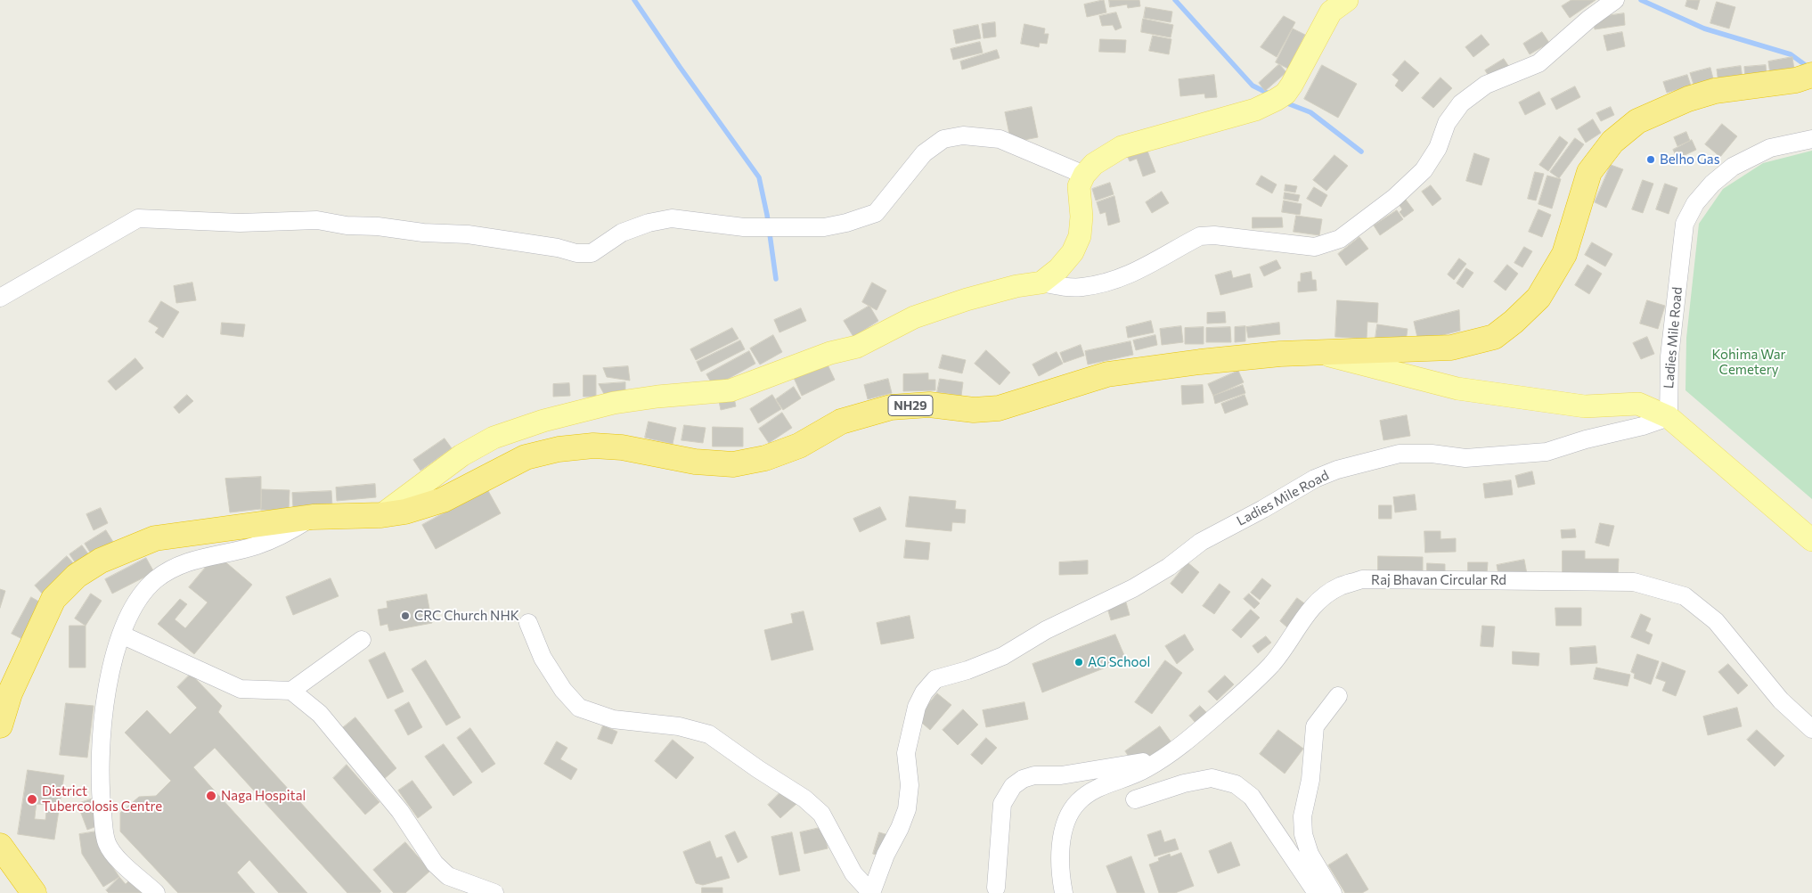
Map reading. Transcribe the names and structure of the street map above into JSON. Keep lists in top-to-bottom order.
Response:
{
  "streets": {
    "highway": ["NH29"],
    "street": ["Ladies Mile Road", "Raj Bhavan Circular Rd"]
  },
  "parks": ["Kohima War Cemetery"],
  "places": [
    "Belho Gas",
    "CRC Church NHK",
    "AG School",
    "Naga Hospital",
    "District Tubercolosis Centre"
  ]
}
